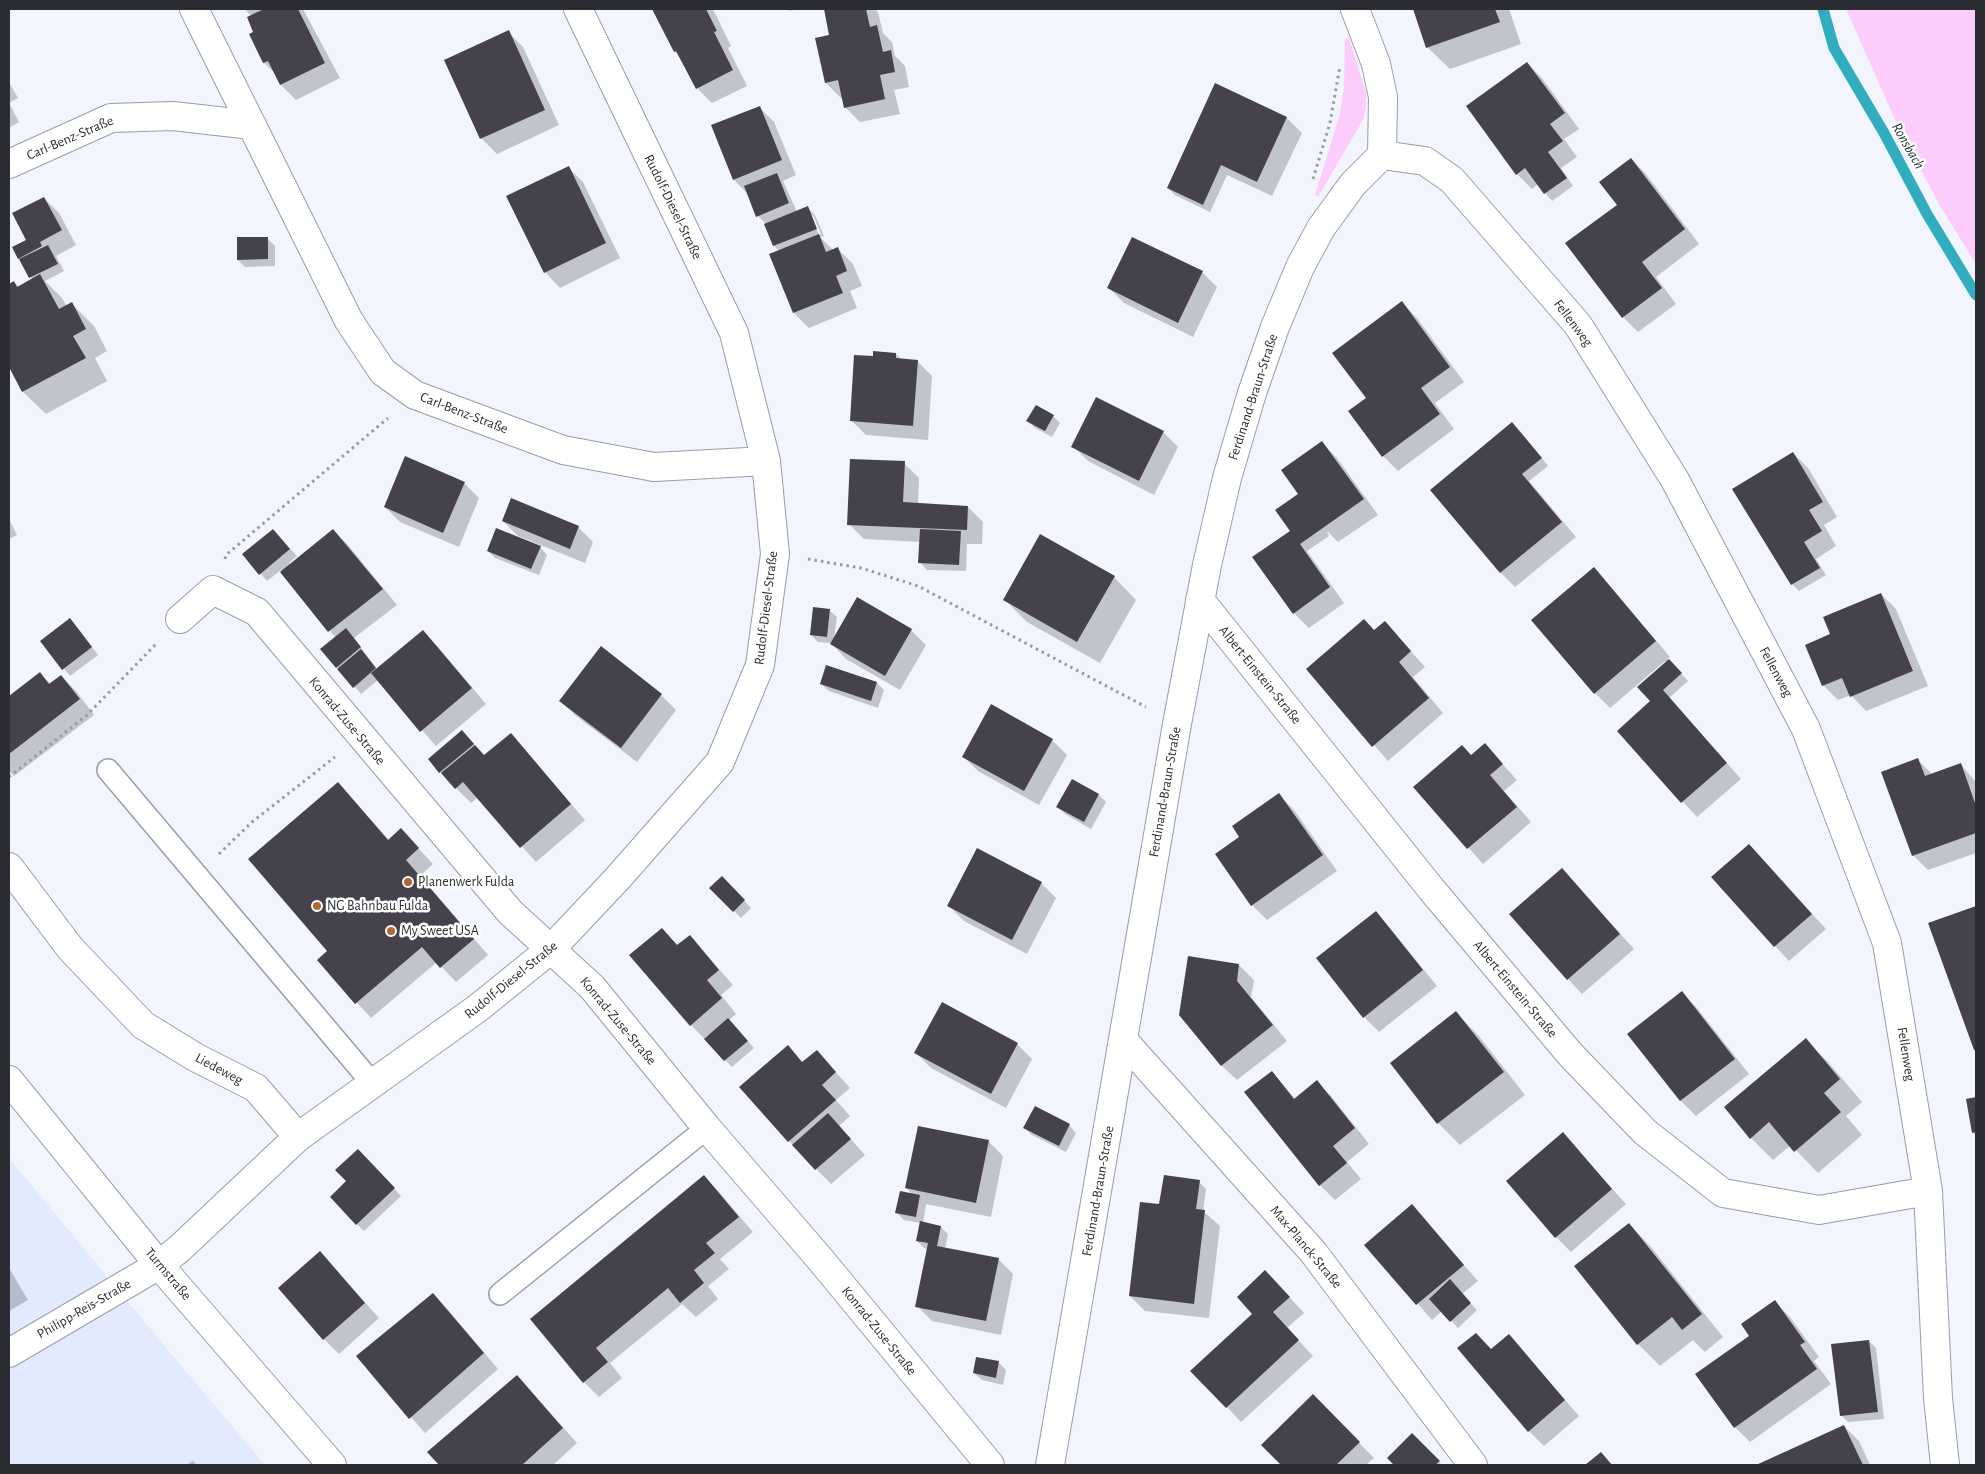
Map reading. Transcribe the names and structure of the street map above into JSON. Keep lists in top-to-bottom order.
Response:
{
  "streets": {
    "street": [
      "Carl-Benz-Straße",
      "Rudolf-Diesel-Straße",
      "Fellenweg",
      "Ferdinand-Braun-Straße",
      "Albert-Einstein-Straße",
      "Konrad-Zuse-Straße",
      "Liedeweg",
      "Max-Planck-Straße",
      "Turmstraße",
      "Philipp-Reis-Straße"
    ]
  },
  "crossings": [
    ["Carl-Benz-Straße", "Rudolf-Diesel-Straße"],
    ["Rudolf-Diesel-Straße", "Konrad-Zuse-Straße"],
    ["Rudolf-Diesel-Straße", "Liedeweg"],
    ["Fellenweg", "Ferdinand-Braun-Straße"],
    ["Fellenweg", "Albert-Einstein-Straße"],
    ["Ferdinand-Braun-Straße", "Albert-Einstein-Straße"],
    ["Ferdinand-Braun-Straße", "Max-Planck-Straße"],
    ["Turmstraße", "Philipp-Reis-Straße"]
  ],
  "water": ["Ronsbach"],
  "places": ["Planenwerk Fulda", "NG Bahnbau Fulda", "My Sweet USA"]
}
